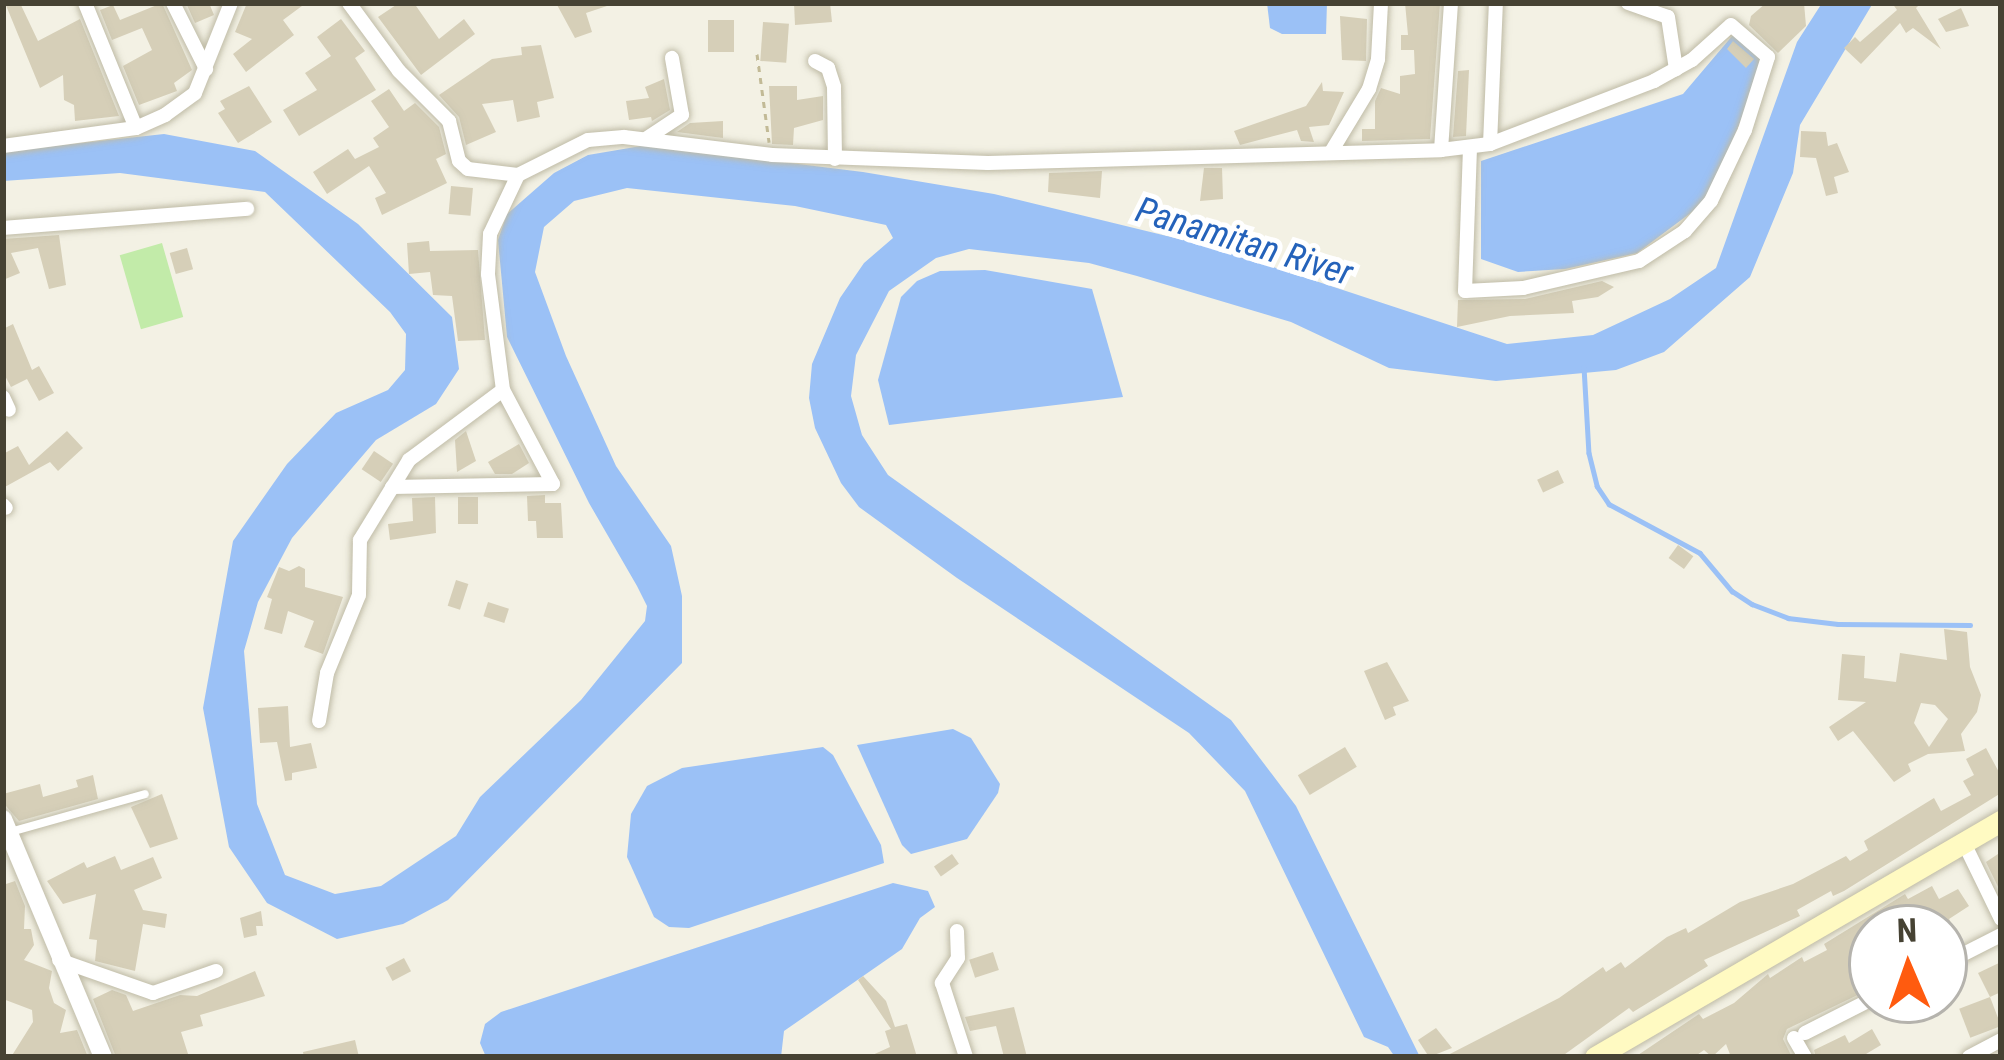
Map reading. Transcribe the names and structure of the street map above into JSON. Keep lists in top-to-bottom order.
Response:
{
  "water": ["Panamitan River"],
  "north": "top"
}
